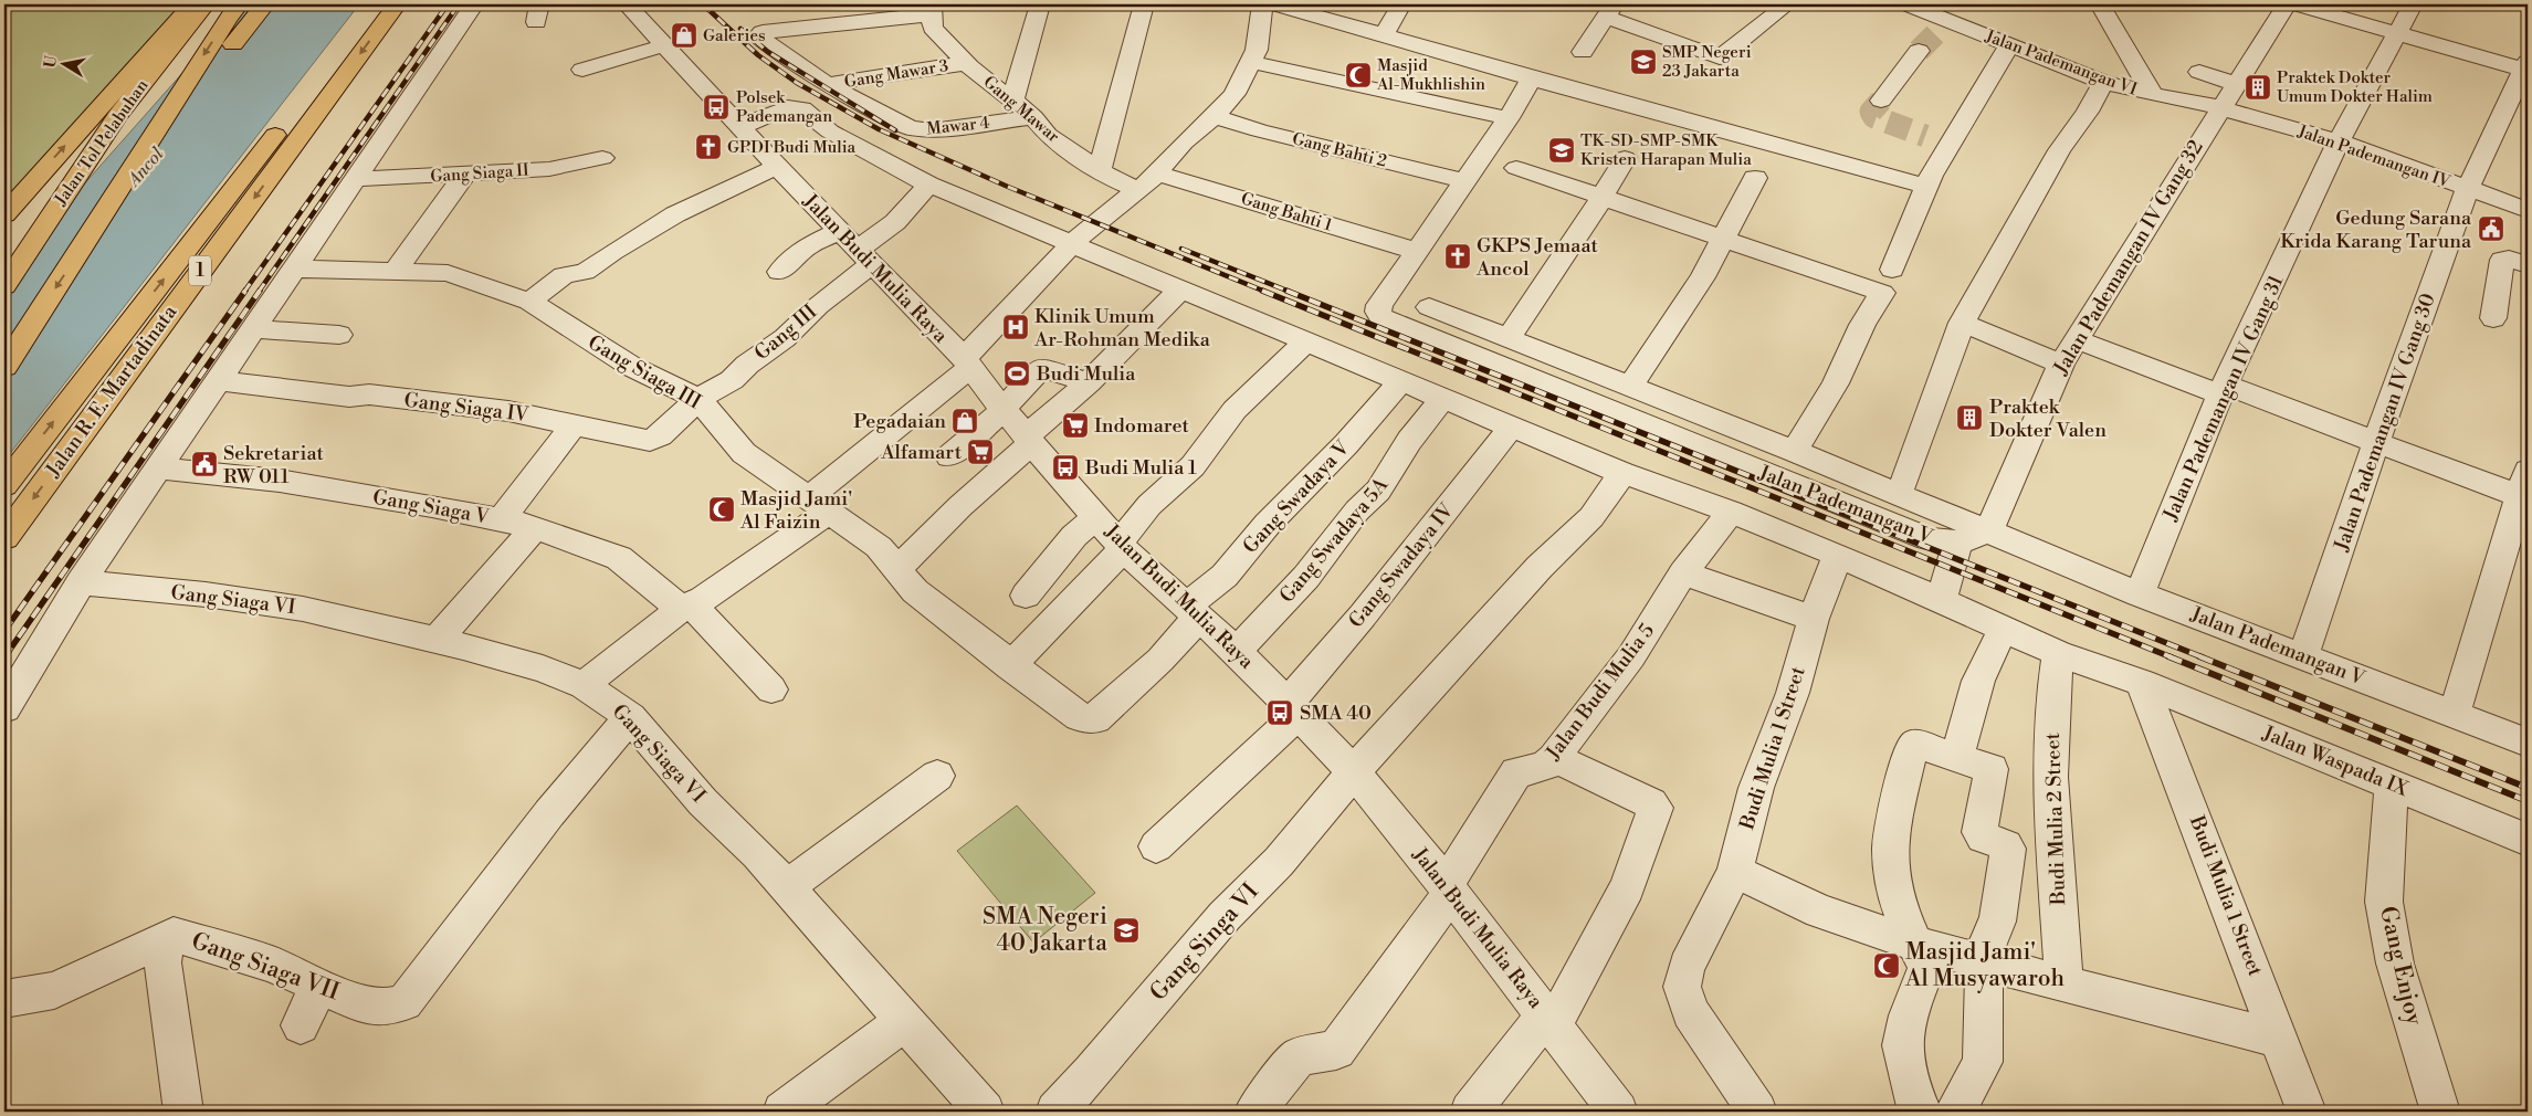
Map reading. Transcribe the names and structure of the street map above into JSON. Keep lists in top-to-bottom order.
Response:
{
  "streets": {
    "main road": ["Jalan Tol Pelabuhan", "1", "Jalan R. E. Martadinata"],
    "street": [
      "Jalan Pademangan VI",
      "Gang Mawar 3",
      "Gang Mawar",
      "Mawar 4",
      "Gang Bahti 2",
      "Jalan Pademangan IV",
      "Gang Siaga II",
      "Gang Bahti 1",
      "Jalan Pademangan IV Gang 32",
      "Jalan Budi Mulia Raya",
      "Gang III",
      "Gang Siaga III",
      "Jalan Pademangan IV Gang 31",
      "Gang Siaga IV",
      "Jalan Pademangan IV Gang 30",
      "Gang Swadaya V",
      "Jalan Pademangan V",
      "Gang Siaga V",
      "Gang Swadaya 5A",
      "Gang Swadaya IV",
      "Gang Siaga VI",
      "Jalan Budi Mulia 5",
      "Budi Mulia 1 Street",
      "Jalan Waspada IX",
      "Budi Mulia 2 Street",
      "Gang Singa VI",
      "Gang Enjoy",
      "Gang Siaga VII"
    ]
  },
  "crossings": [
    ["Jalan Pademangan VI", "Jalan Pademangan IV"],
    ["Jalan Pademangan VI", "Jalan Pademangan IV Gang 32"],
    ["Gang Mawar 3", "Gang Mawar"],
    ["Gang Mawar 3", "Mawar 4"],
    ["Gang Mawar", "Mawar 4"],
    ["Jalan Pademangan IV", "Jalan Pademangan IV Gang 32"],
    ["Jalan Pademangan IV", "Jalan Pademangan IV Gang 31"],
    ["Jalan Pademangan IV", "Jalan Pademangan IV Gang 30"],
    ["Gang Bahti 1", "Jalan Pademangan V"],
    ["Jalan Pademangan IV Gang 32", "Jalan Pademangan V"],
    ["Jalan Budi Mulia Raya", "Gang III"],
    ["Jalan Budi Mulia Raya", "Gang Swadaya V"],
    ["Jalan Budi Mulia Raya", "Gang Swadaya 5A"],
    ["Jalan Budi Mulia Raya", "Gang Swadaya IV"],
    ["Jalan Budi Mulia Raya", "Jalan Budi Mulia 5"],
    ["Jalan Budi Mulia Raya", "Gang Singa VI"],
    ["Gang III", "Gang Siaga III"],
    ["Gang III", "Gang Siaga IV"],
    ["Gang Siaga III", "Gang Siaga IV"],
    ["Gang Siaga III", "Gang Swadaya V"],
    ["Jalan Pademangan IV Gang 31", "Jalan Pademangan V"],
    ["Jalan Pademangan IV Gang 30", "Jalan Pademangan V"],
    ["Gang Swadaya V", "Jalan Waspada IX"],
    ["Gang Swadaya 5A", "Jalan Waspada IX"],
    ["Gang Swadaya IV", "Jalan Waspada IX"],
    ["Gang Siaga VI", "Gang Siaga VII"],
    ["Jalan Budi Mulia 5", "Jalan Waspada IX"],
    ["Budi Mulia 1 Street", "Jalan Waspada IX"],
    ["Jalan Waspada IX", "Budi Mulia 2 Street"],
    ["Jalan Waspada IX", "Gang Singa VI"],
    ["Jalan Waspada IX", "Gang Enjoy"]
  ],
  "water": ["Ancol"],
  "places": {
    "shop": ["Galeries", "Pegadaian"],
    "school or university": ["SMP Negeri 23 Jakarta", "TK-SD-SMP-SMK Kristen Harapan Mulia", "SMA Negeri 40 Jakarta"],
    "mosque": ["Masjid Al-Mukhlishin", "Masjid Jami' Al Faizin", "Masjid Jami' Al Musyawaroh"],
    "building": ["Praktek Dokter Umum Dokter Halim", "Praktek Dokter Valen"],
    "bus stop": ["Polsek Pademangan", "Budi Mulia 1", "SMA 40"],
    "church": ["GPDI Budi Mulia", "GKPS Jemaat Ancol"],
    "public building": ["Gedung Sarana Krida Karang Taruna", "Sekretariat RW 011"],
    "hospital": ["Klinik Umum Ar-Rohman Medika"],
    "sports": ["Budi Mulia"],
    "supermarket": ["Indomaret", "Alfamart"]
  },
  "north": "left"
}
